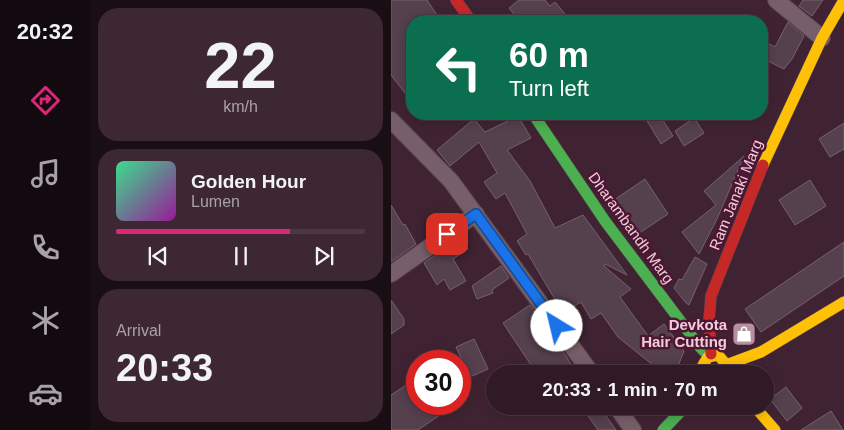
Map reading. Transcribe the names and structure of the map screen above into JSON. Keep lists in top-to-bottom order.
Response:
{
  "streets": {
    "main road": ["Ram Janaki Marg", "Dharambandh Marg"]
  },
  "crossings": [
    ["Ram Janaki Marg", "Dharambandh Marg"]
  ],
  "places": {
    "shop": ["Devkota Hair Cutting"]
  },
  "page": {
    "tabs": "20:32",
    "tile": [
      ["22", "km/h"],
      ["Arrival", "20:33"]
    ],
    "turn": ["60 m", "Turn left"],
    "song": ["Golden Hour", "Lumen"],
    "limit": "30",
    "trip": "20:33 · 1 min · 70 m"
  }
}
